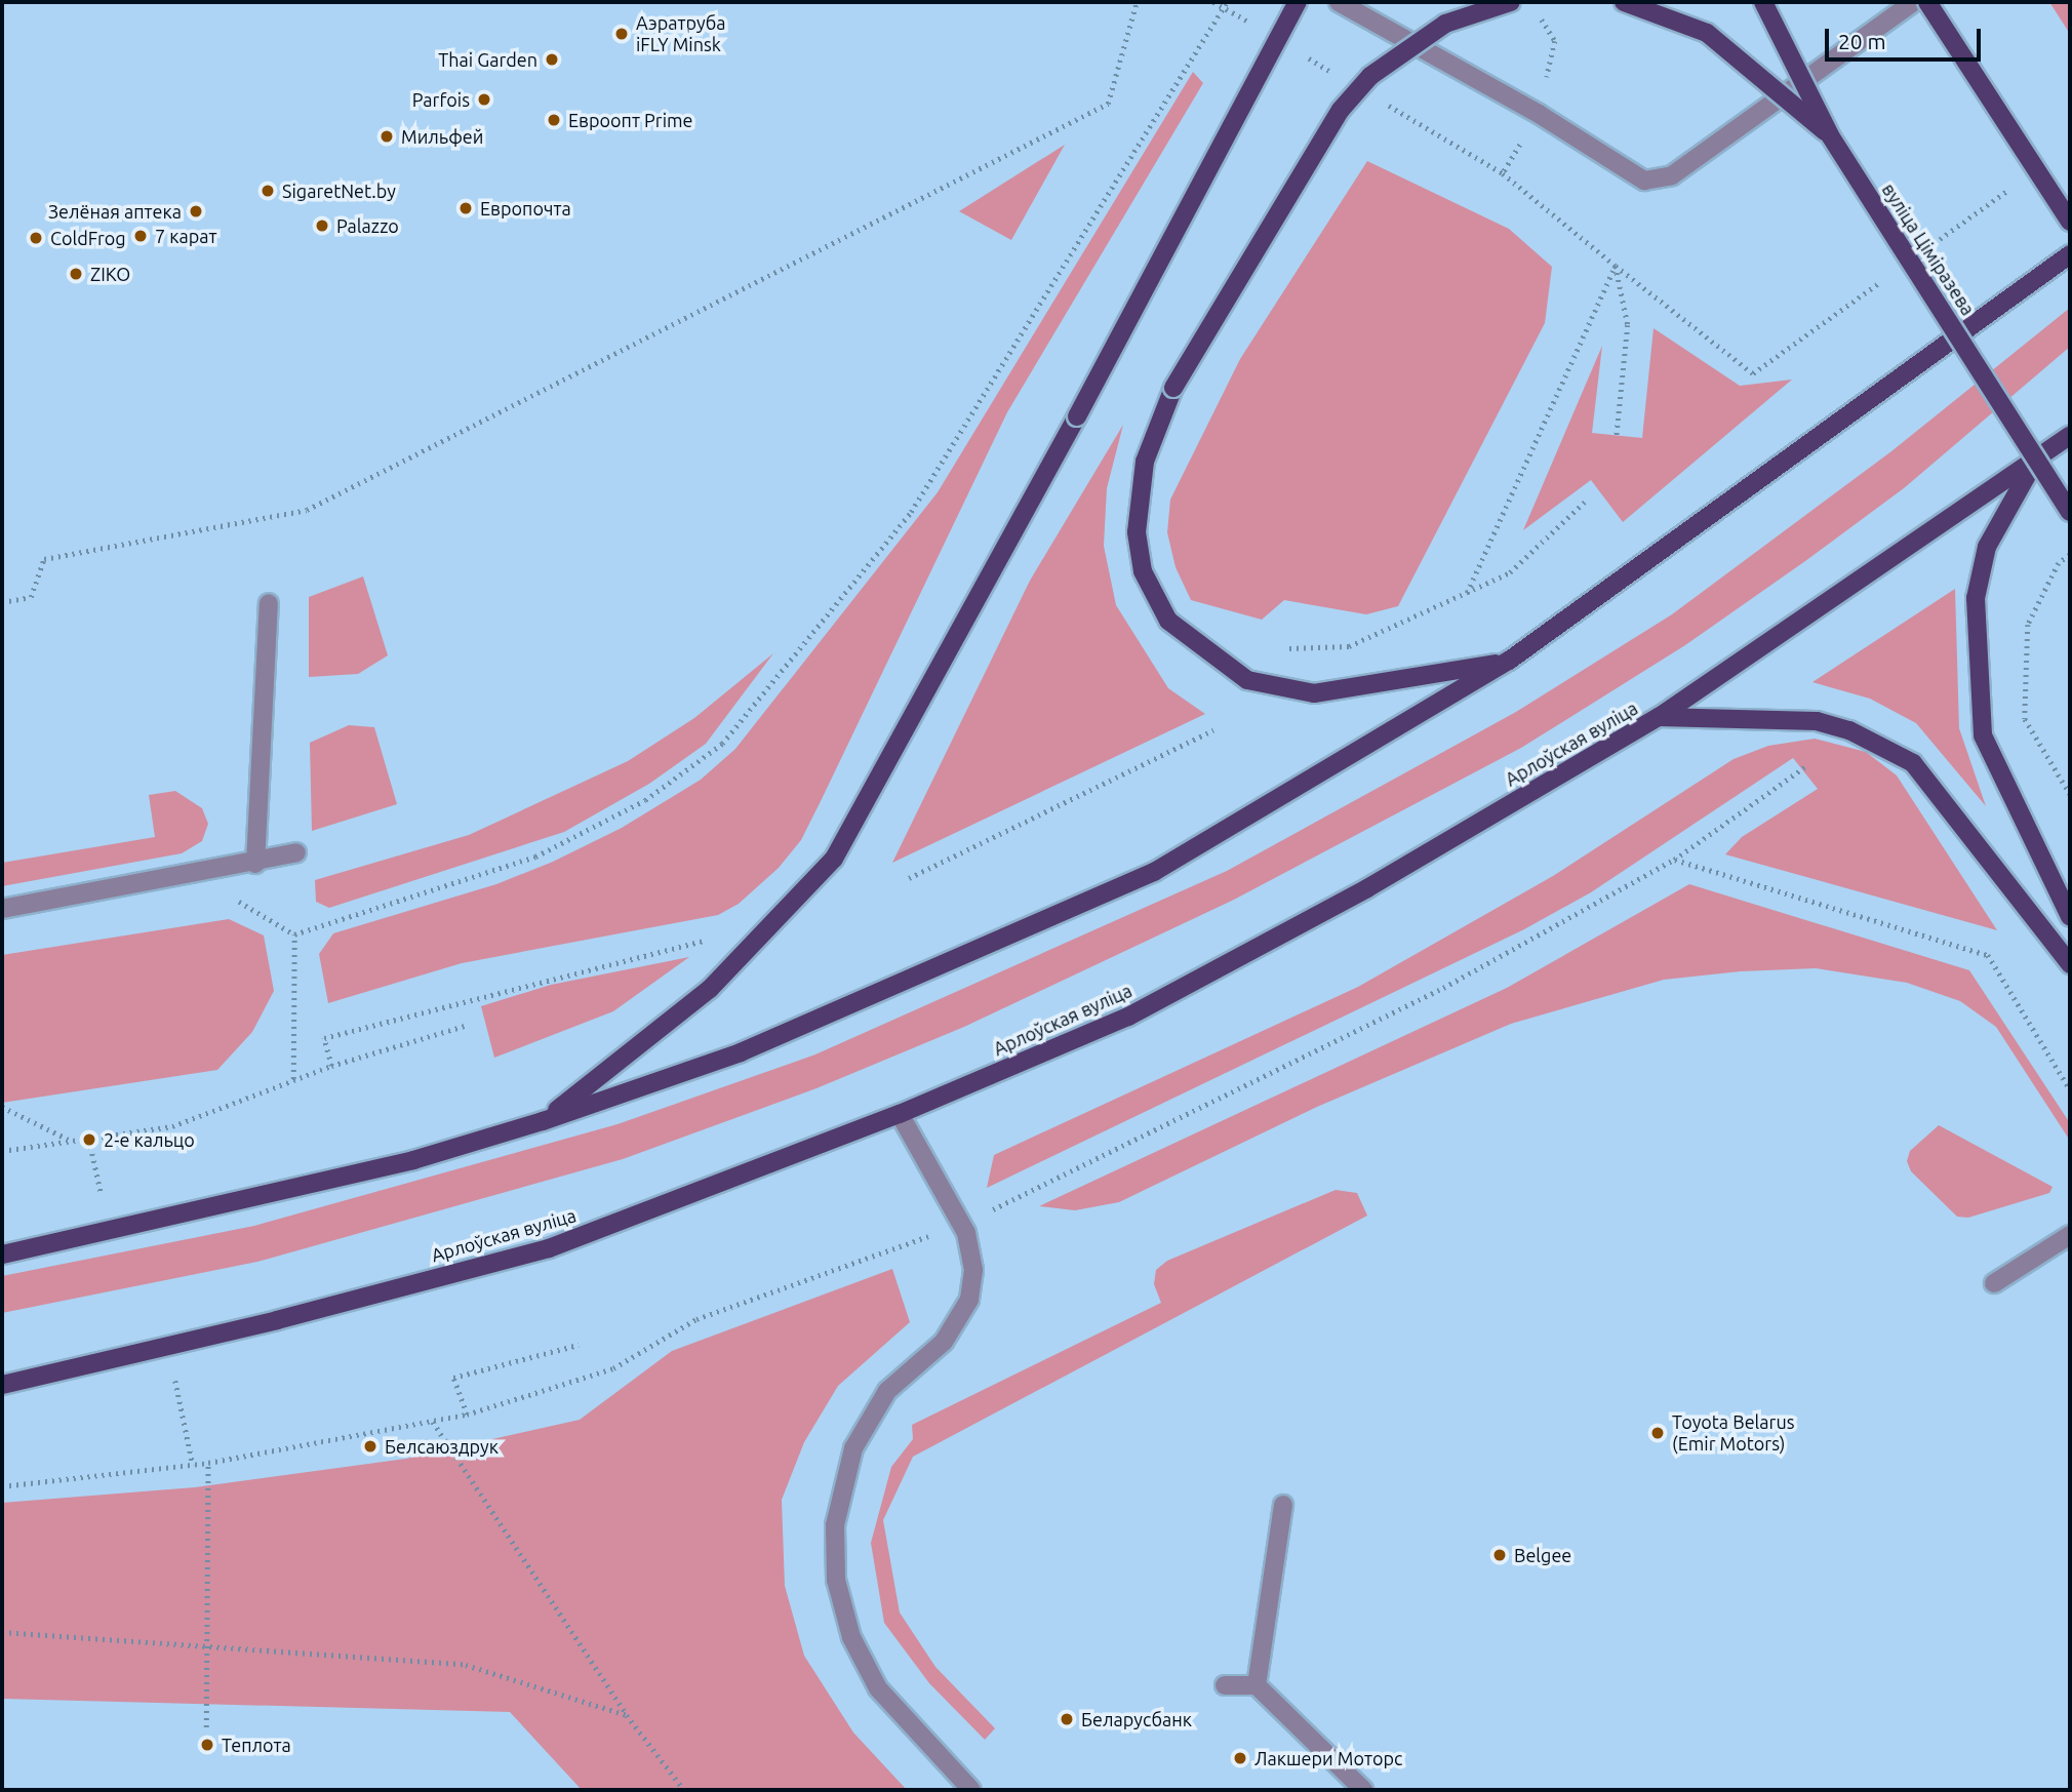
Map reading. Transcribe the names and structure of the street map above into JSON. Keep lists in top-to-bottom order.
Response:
{
  "streets": {
    "main road": ["вуліца Ціміразева", "Арлоўская вуліца"]
  },
  "places": [
    "Аэратруба iFLY Minsk",
    "Thai Garden",
    "Parfois",
    "Евроопт Prime",
    "Мильфей",
    "SigaretNet.by",
    "Европочта",
    "Зелёная аптека",
    "Palazzo",
    "7 карат",
    "ColdFrog",
    "ZIKO",
    "2-е кальцо",
    "Toyota Belarus (Emir Motors)",
    "Белсаюздрук",
    "Belgee",
    "Беларусбанк",
    "Теплота",
    "Лакшери Моторс"
  ],
  "scale_bar": "20 m"
}
